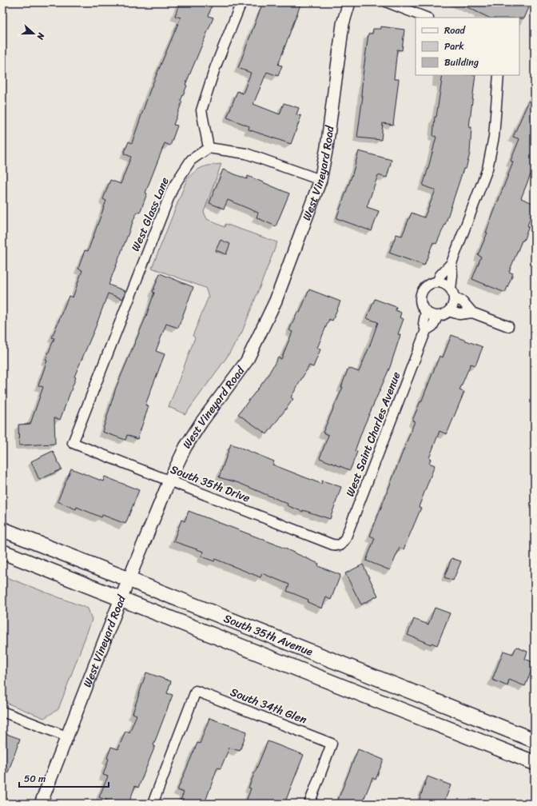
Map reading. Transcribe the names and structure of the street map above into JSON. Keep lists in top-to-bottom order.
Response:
{
  "streets": {
    "main road": ["South 35th Avenue"],
    "street": [
      "West Vineyard Road",
      "West Glass Lane",
      "West Saint Charles Avenue",
      "South 35th Drive",
      "South 34th Glen"
    ]
  },
  "crossings": [
    ["West Vineyard Road", "South 35th Drive"],
    ["West Vineyard Road", "South 35th Avenue"],
    ["West Glass Lane", "South 35th Drive"],
    ["West Saint Charles Avenue", "South 35th Drive"]
  ],
  "legend": ["Road", "Park", "Building"],
  "scale_bar": "50 m",
  "north": "right"
}
